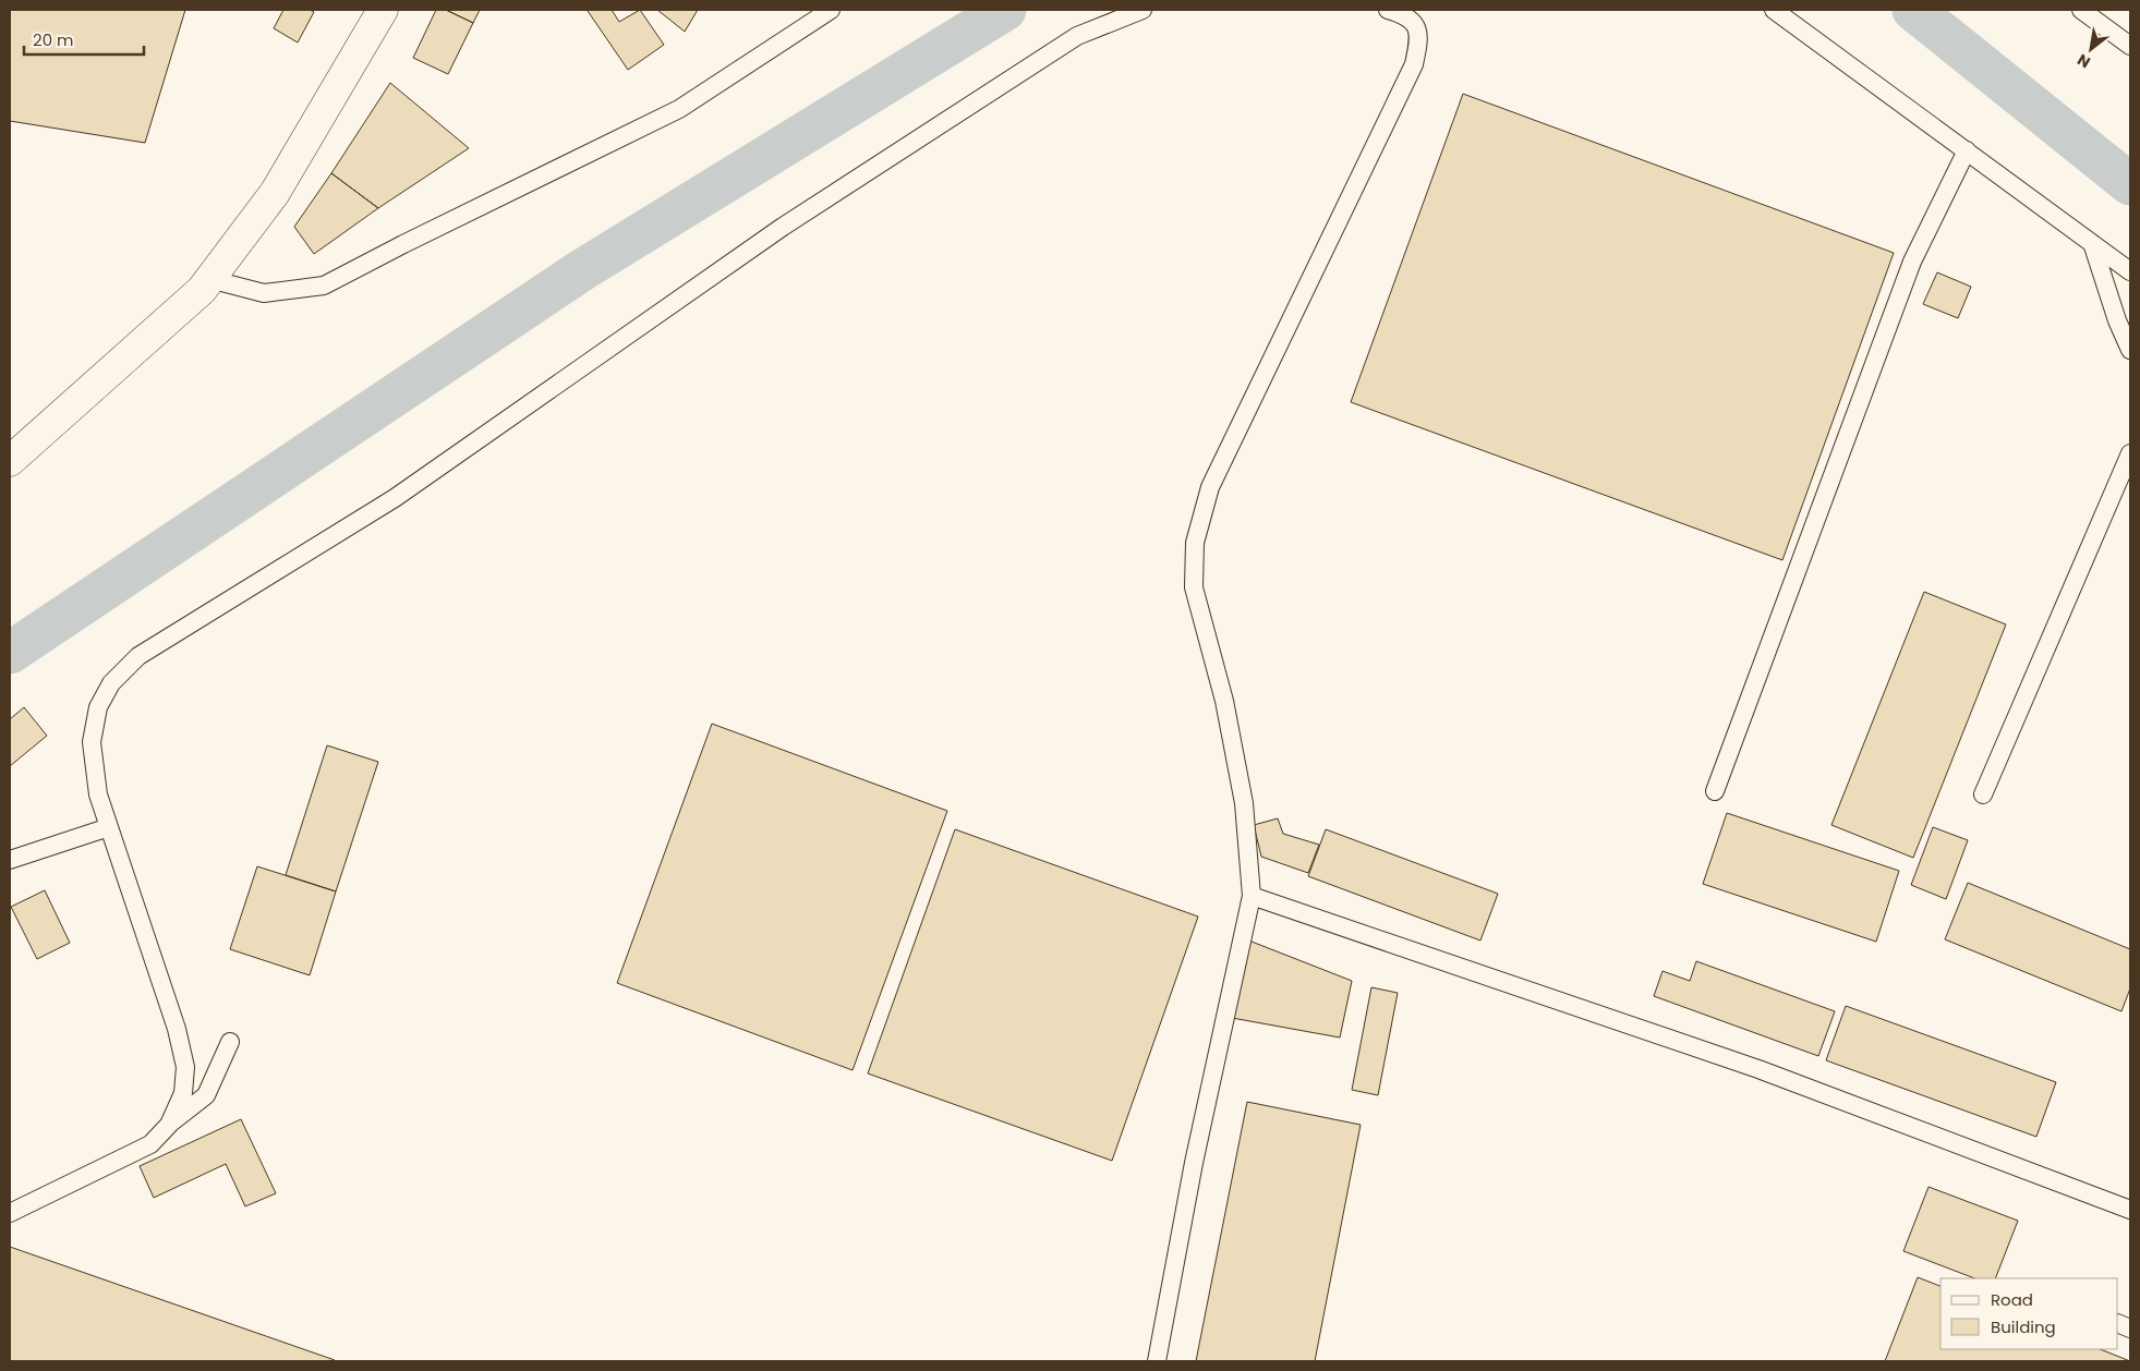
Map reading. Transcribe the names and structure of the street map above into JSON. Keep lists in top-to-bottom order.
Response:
{
  "legend": ["Road", "Building"],
  "scale_bar": "20 m",
  "north": "bottom left"
}
